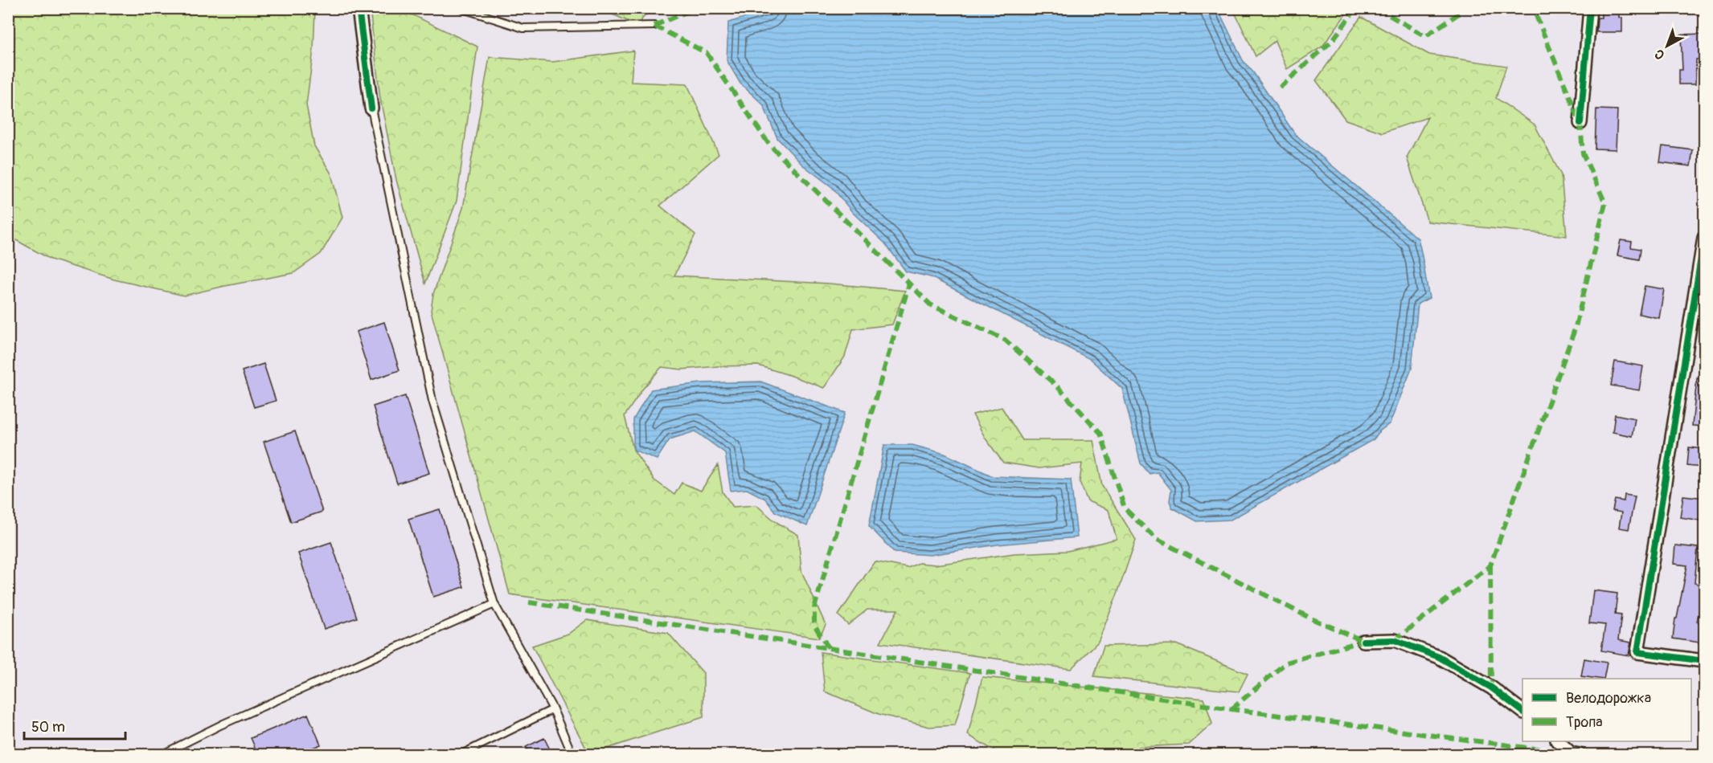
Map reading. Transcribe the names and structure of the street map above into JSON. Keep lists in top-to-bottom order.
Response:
{
  "legend": ["Велодорожка", "Тропа"],
  "scale_bar": "50 m",
  "north": "bottom left"
}
